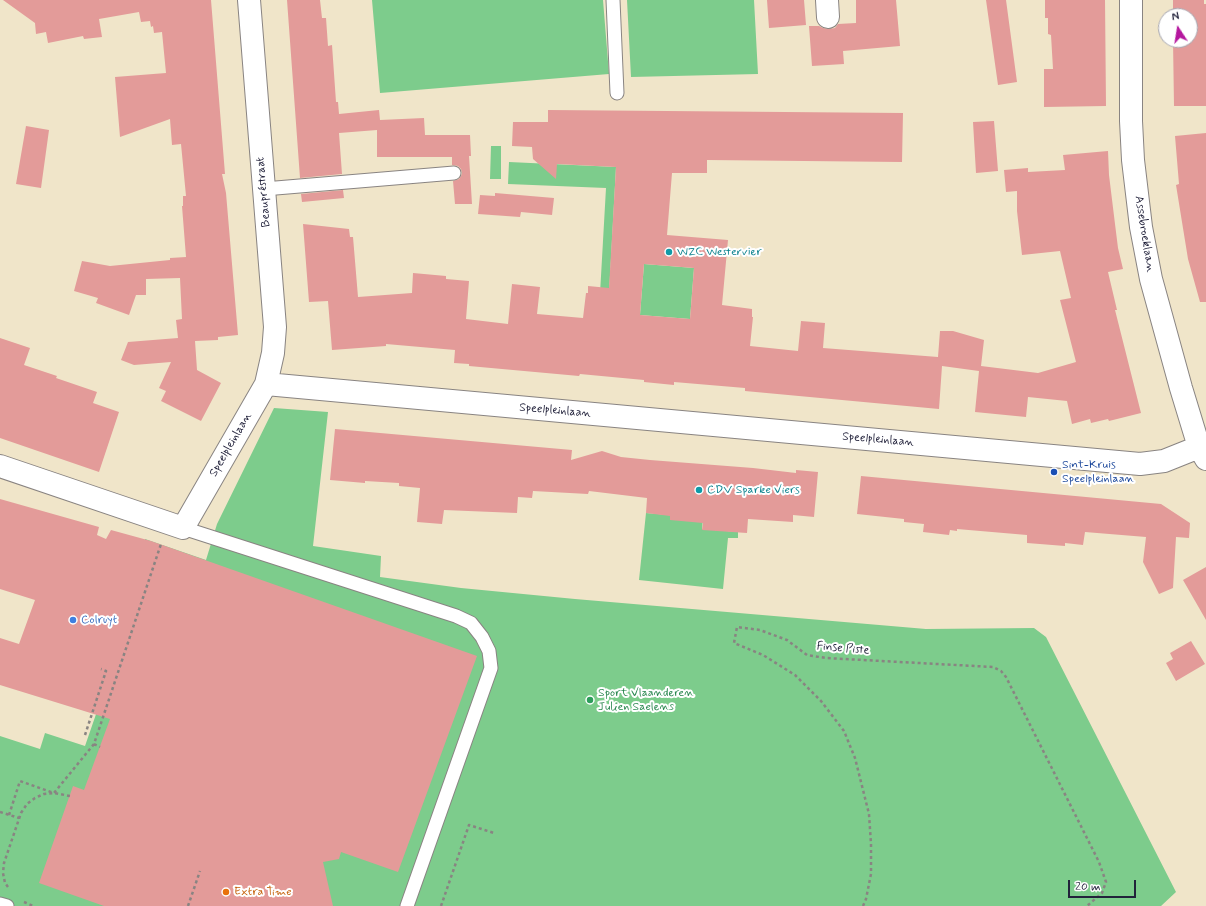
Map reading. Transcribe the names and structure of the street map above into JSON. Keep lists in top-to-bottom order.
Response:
{
  "streets": {
    "street": ["Beaupréstraat", "Assebroeklaan", "Speelpleinlaan"],
    "path": ["Finse Piste"]
  },
  "crossings": [
    ["Beaupréstraat", "Speelpleinlaan"],
    ["Assebroeklaan", "Speelpleinlaan"]
  ],
  "places": [
    "WZC Westervier",
    "Sint-Kruis Speelpleinlaan",
    "CDV Sparke Viers",
    "Colruyt",
    "Sport Vlaanderen Julien Saelens",
    "Extra Time"
  ],
  "scale_bar": "20 m",
  "north": "top"
}
